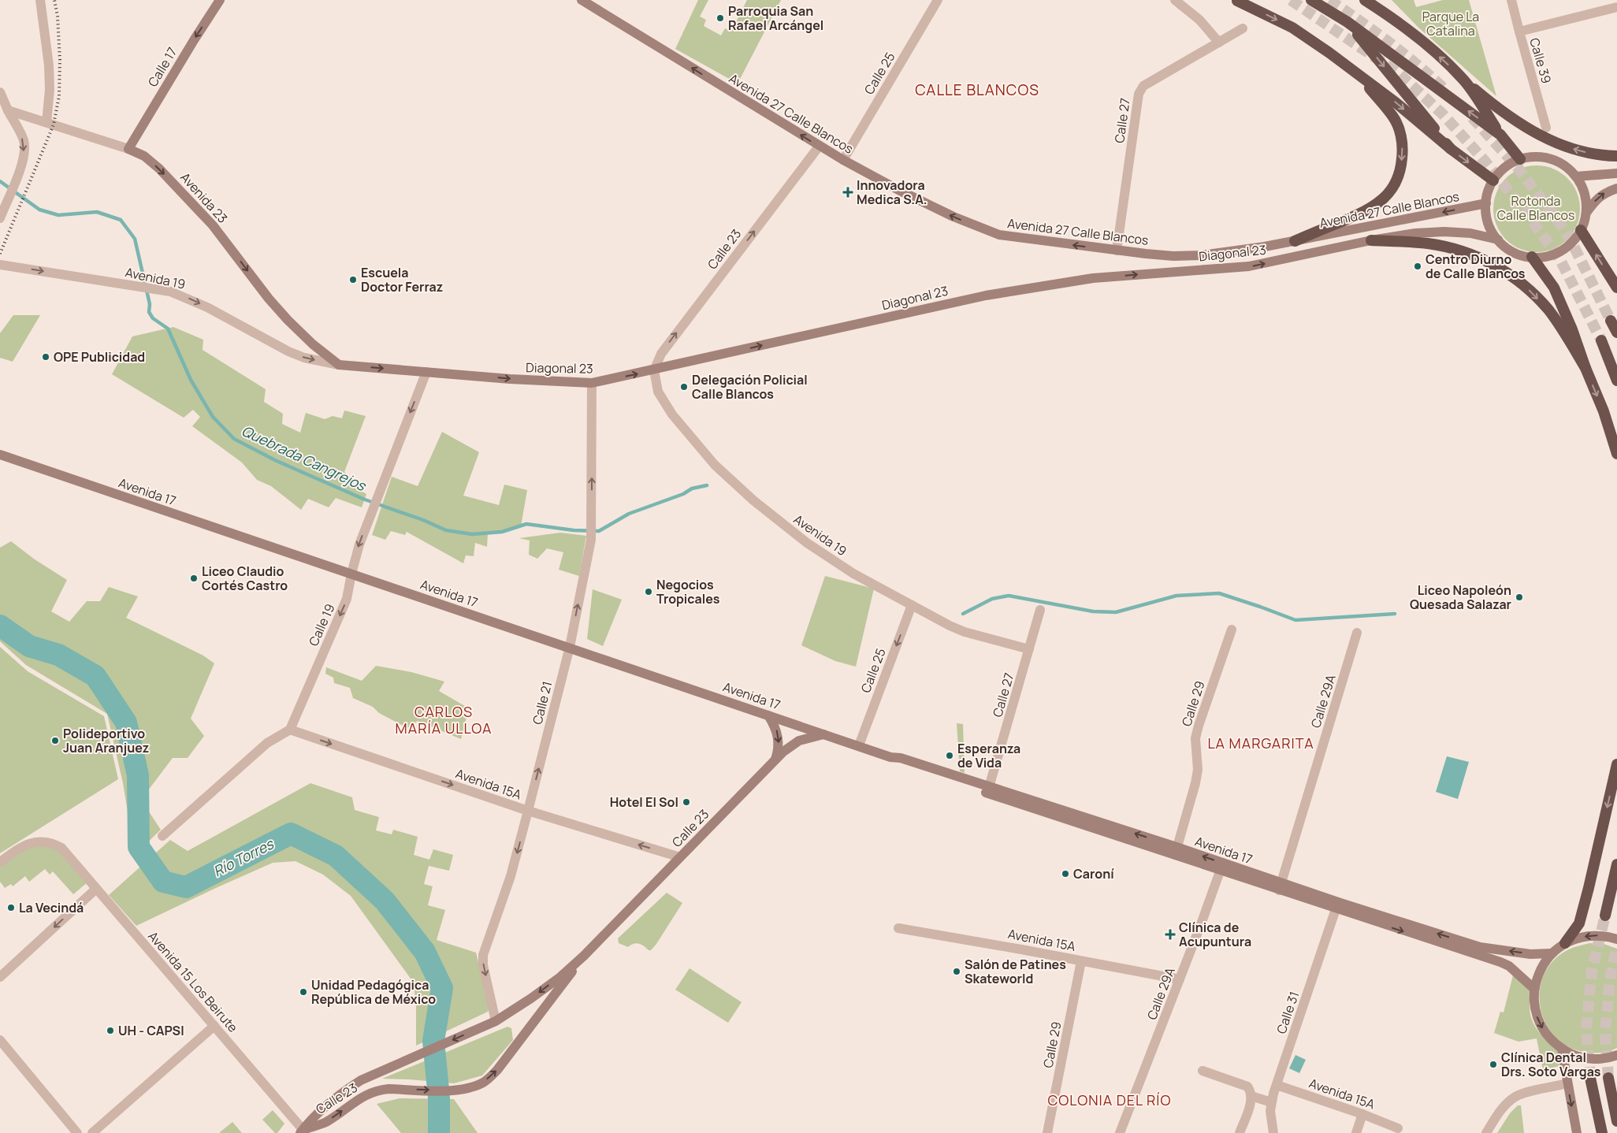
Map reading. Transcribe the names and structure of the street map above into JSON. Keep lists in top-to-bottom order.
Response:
{
  "streets": {
    "main road": [
      "Calle 17",
      "Avenida 27 Calle Blancos",
      "Avenida 23",
      "Calle 23",
      "Diagonal 23",
      "Avenida 17"
    ],
    "street": [
      "Calle 39",
      "Calle 25",
      "Calle 27",
      "Avenida 19",
      "Calle 19",
      "Calle 29A",
      "Calle 21",
      "Calle 29",
      "Avenida 15A",
      "Avenida 15 Los Beirute",
      "Calle 31"
    ]
  },
  "crossings": [
    ["Calle 17", "Avenida 23"],
    ["Calle 25", "Avenida 27 Calle Blancos"],
    ["Calle 25", "Avenida 19"],
    ["Calle 25", "Avenida 17"],
    ["Avenida 27 Calle Blancos", "Calle 27"],
    ["Avenida 27 Calle Blancos", "Calle 23"],
    ["Avenida 27 Calle Blancos", "Diagonal 23"],
    ["Calle 27", "Avenida 19"],
    ["Calle 27", "Avenida 17"],
    ["Avenida 23", "Diagonal 23"],
    ["Avenida 23", "Avenida 19"],
    ["Calle 23", "Diagonal 23"],
    ["Calle 23", "Avenida 19"],
    ["Calle 23", "Avenida 17"],
    ["Calle 23", "Calle 21"],
    ["Calle 23", "Avenida 15A"],
    ["Calle 23", "Avenida 15 Los Beirute"],
    ["Diagonal 23", "Avenida 19"],
    ["Diagonal 23", "Calle 19"],
    ["Diagonal 23", "Calle 21"],
    ["Avenida 17", "Calle 19"],
    ["Avenida 17", "Calle 29A"],
    ["Avenida 17", "Calle 21"],
    ["Avenida 17", "Calle 29"],
    ["Avenida 17", "Calle 31"],
    ["Calle 19", "Avenida 15A"],
    ["Calle 29A", "Avenida 15A"],
    ["Calle 21", "Avenida 15A"],
    ["Calle 29", "Avenida 15A"],
    ["Avenida 15A", "Calle 31"]
  ],
  "one_way": [
    "Calle 17",
    "Calle 25",
    "Avenida 27 Calle Blancos",
    "Avenida 23",
    "Diagonal 23",
    "Avenida 19",
    "Calle 19"
  ],
  "districts": [
    "CALLE BLANCOS",
    "CARLOS MARÍA ULLOA",
    "LA MARGARITA",
    "COLONIA DEL RÍO"
  ],
  "water": ["Quebrada Cangrejos", "Río Torres"],
  "parks": ["Parque La Catalina", "Rotonda Calle Blancos"],
  "places": {
    "other": [
      "Parroquia San Rafael Arcángel",
      "Centro Diurno de Calle Blancos",
      "Escuela Doctor Ferraz",
      "OPE Publicidad",
      "Delegación Policial Calle Blancos",
      "Liceo Claudio Cortés Castro",
      "Negocios Tropicales",
      "Liceo Napoleón Quesada Salazar",
      "Polideportivo Juan Aranjuez",
      "Esperanza de Vida",
      "Hotel El Sol",
      "Caroní",
      "La Vecindá",
      "Salón de Patines Skateworld",
      "Unidad Pedagógica República de México",
      "UH - CAPSI",
      "Clínica Dental Drs. Soto Vargas"
    ],
    "health": ["Innovadora Medica S.A.", "Clínica de Acupuntura"]
  }
}
